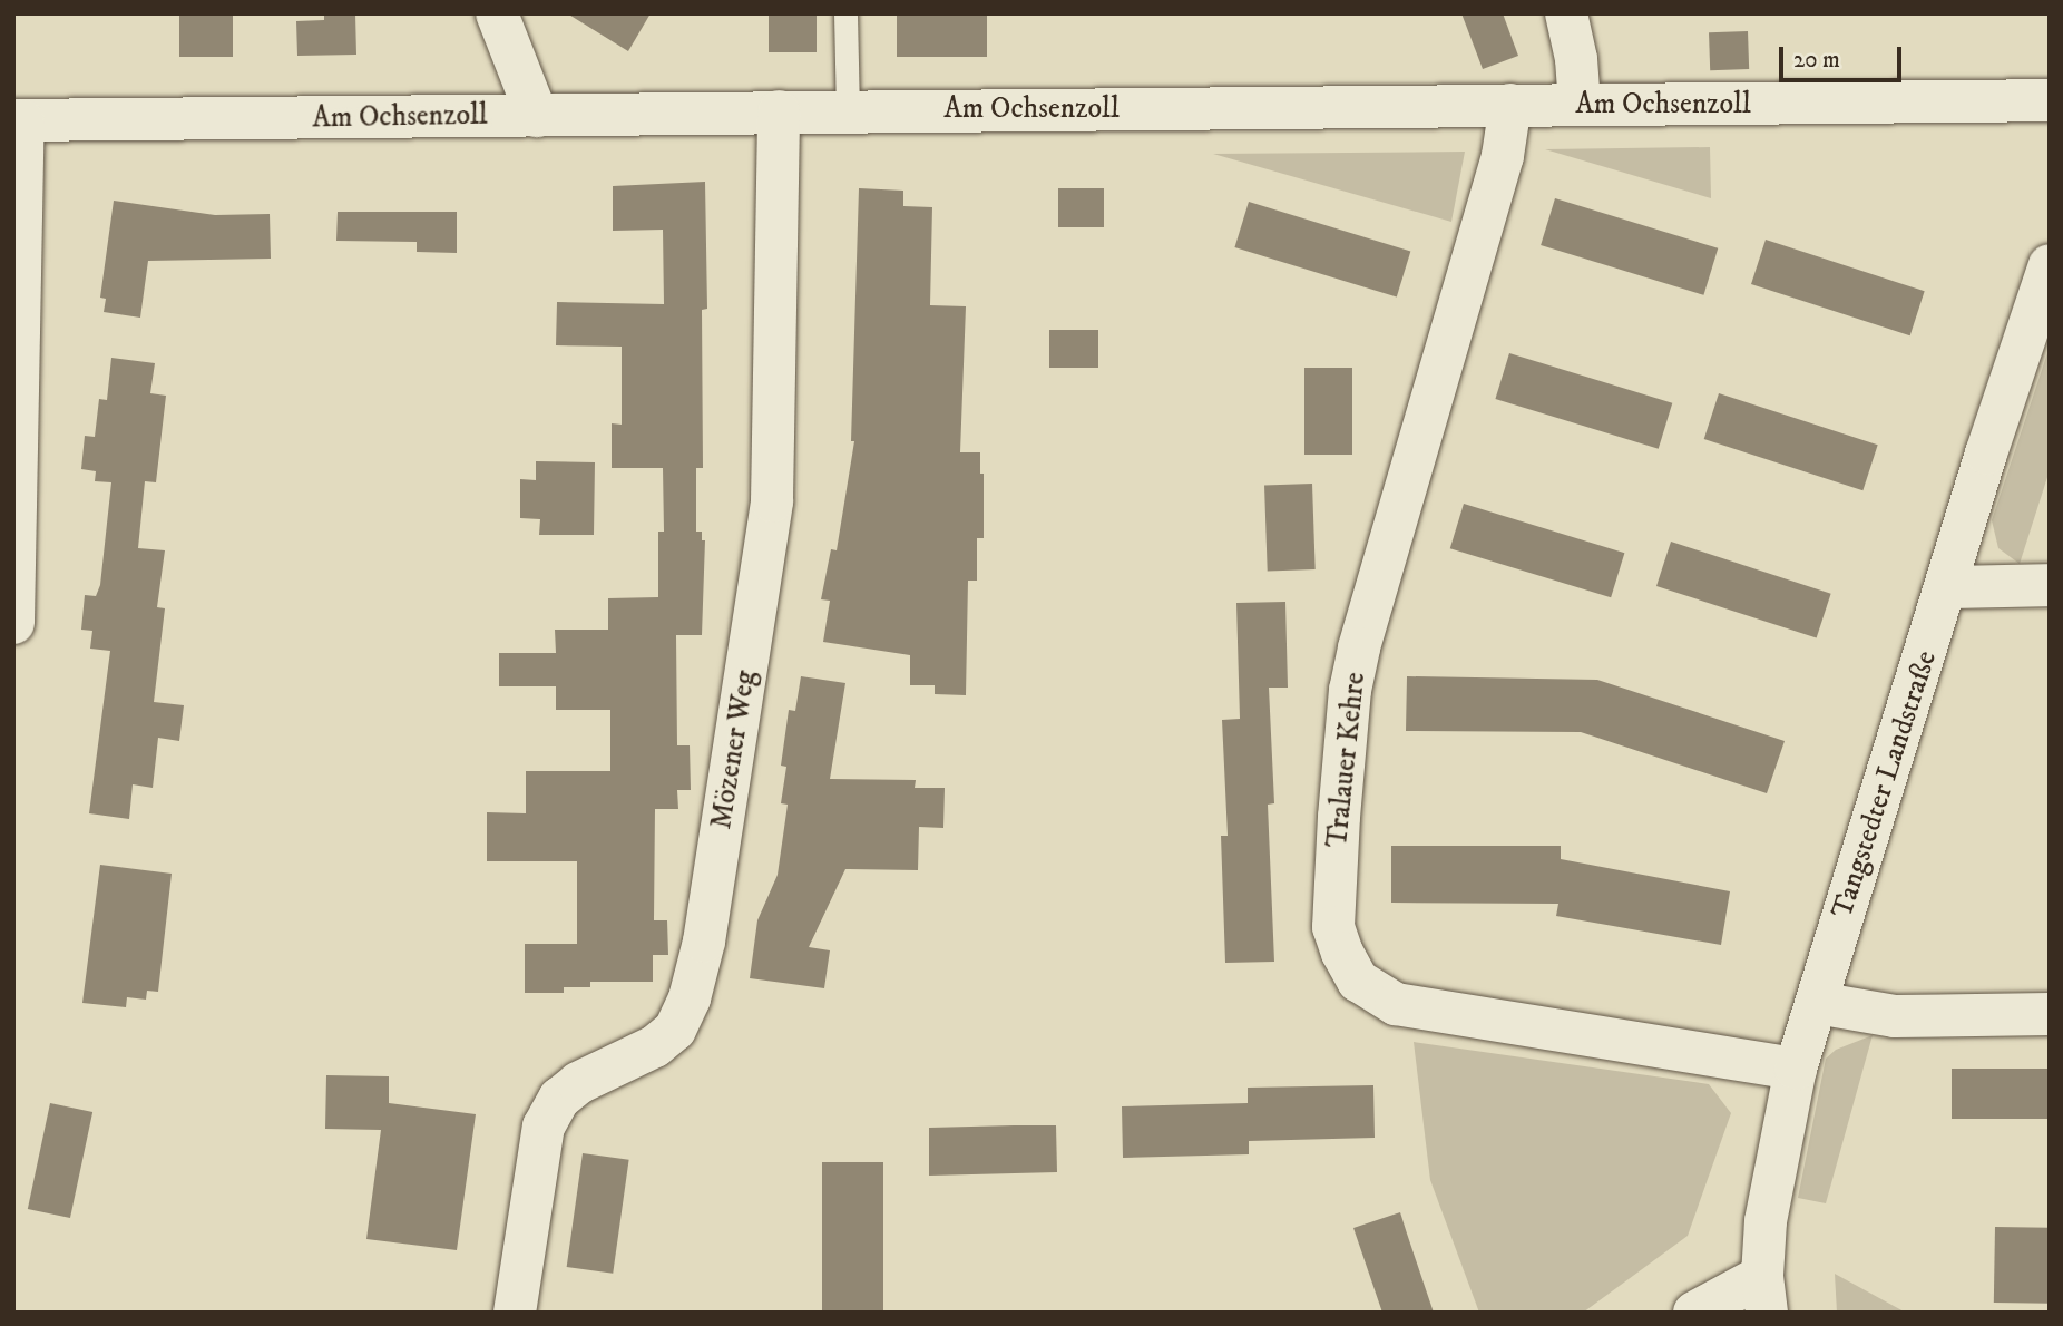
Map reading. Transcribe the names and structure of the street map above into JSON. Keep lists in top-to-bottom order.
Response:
{
  "streets": {
    "street": [
      "Am Ochsenzoll",
      "Mözener Weg",
      "Tralauer Kehre",
      "Tangstedter Landstraße"
    ]
  },
  "crossings": [
    ["Am Ochsenzoll", "Mözener Weg"],
    ["Am Ochsenzoll", "Tralauer Kehre"],
    ["Tralauer Kehre", "Tangstedter Landstraße"]
  ],
  "scale_bar": "20 m"
}
